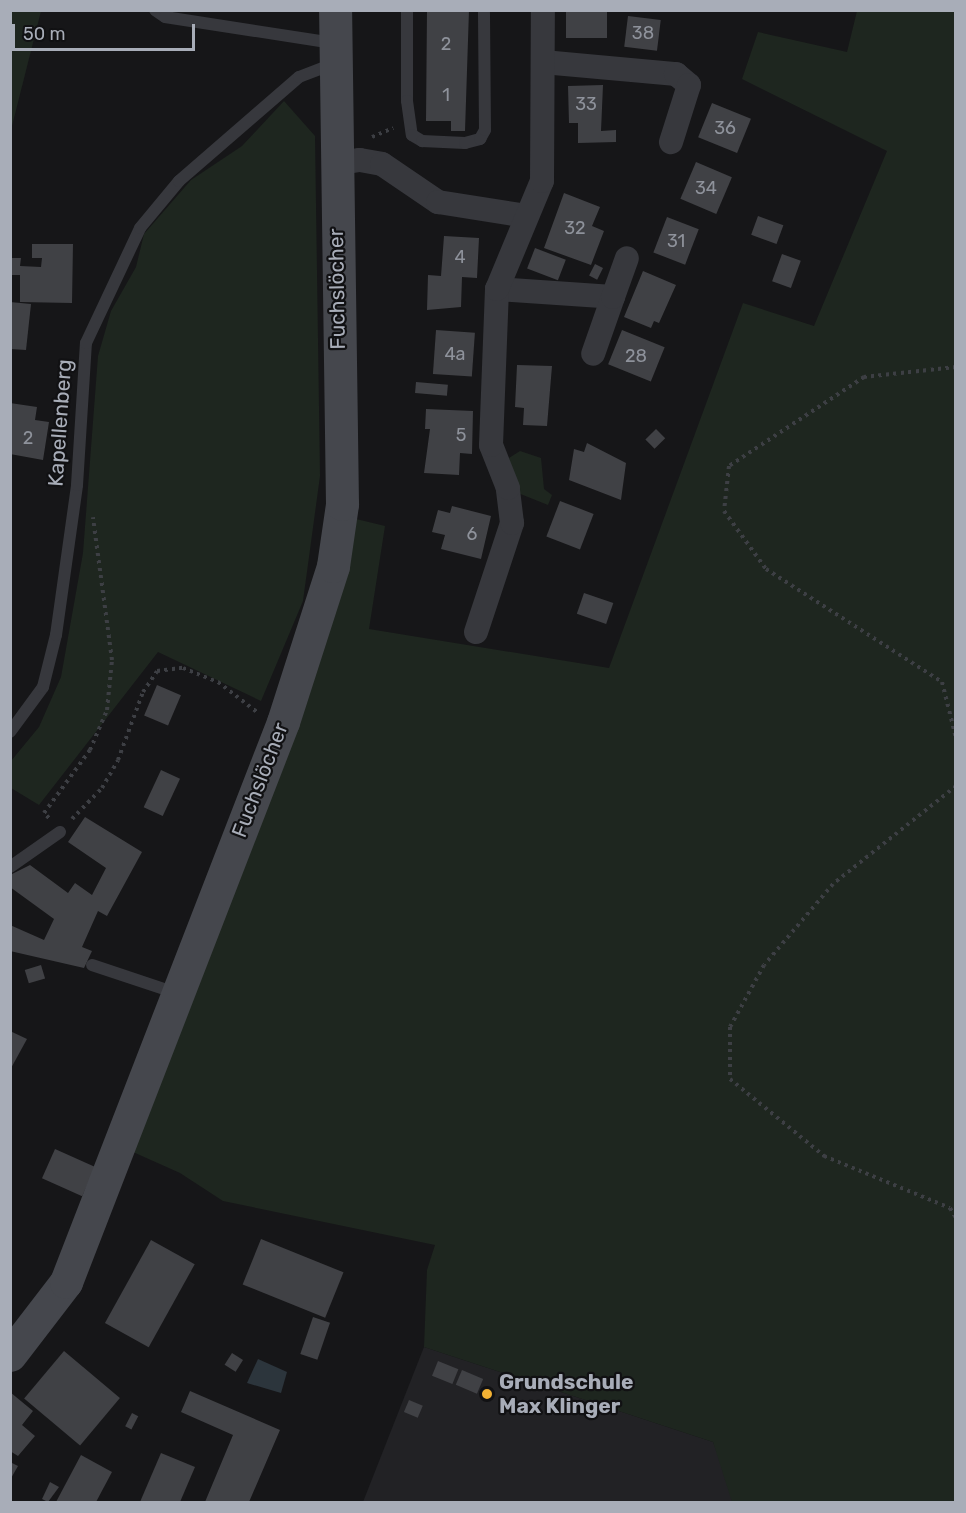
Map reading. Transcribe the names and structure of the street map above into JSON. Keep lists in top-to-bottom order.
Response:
{
  "streets": {
    "street": ["Fuchslöcher"],
    "lane": ["Kapellenberg"]
  },
  "crossings": [
    ["Fuchslöcher", "Kapellenberg"]
  ],
  "places": ["Grundschule Max Klinger"],
  "house_numbers": [
    "38",
    "2",
    "1",
    "33",
    "36",
    "34",
    "32",
    "31",
    "4",
    "4a",
    "28",
    "5",
    "2",
    "6"
  ],
  "scale_bar": "50 m"
}
